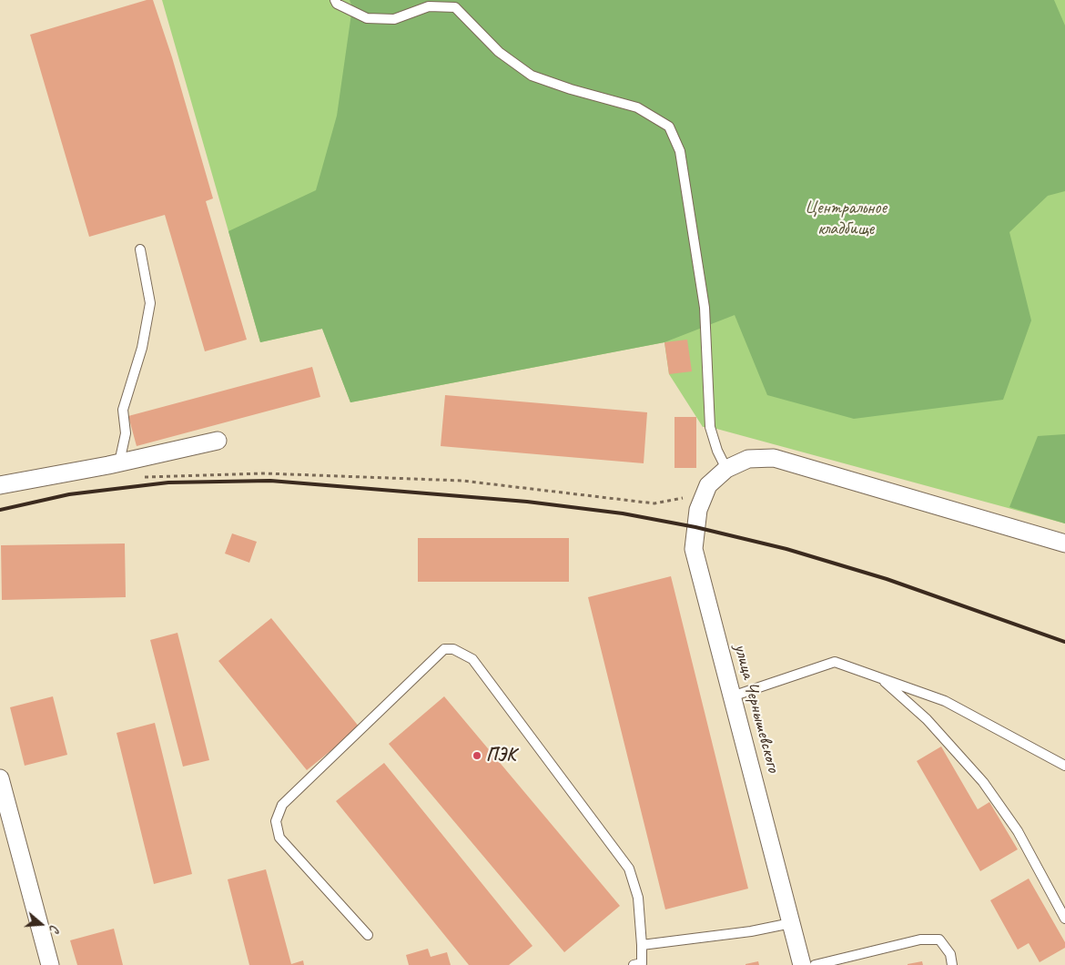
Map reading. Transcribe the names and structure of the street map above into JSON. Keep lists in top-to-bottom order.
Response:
{
  "streets": {
    "street": ["улица Чернышевского"]
  },
  "parks": ["Центральное кладбище"],
  "places": ["ПЭК"],
  "north": "right"
}
